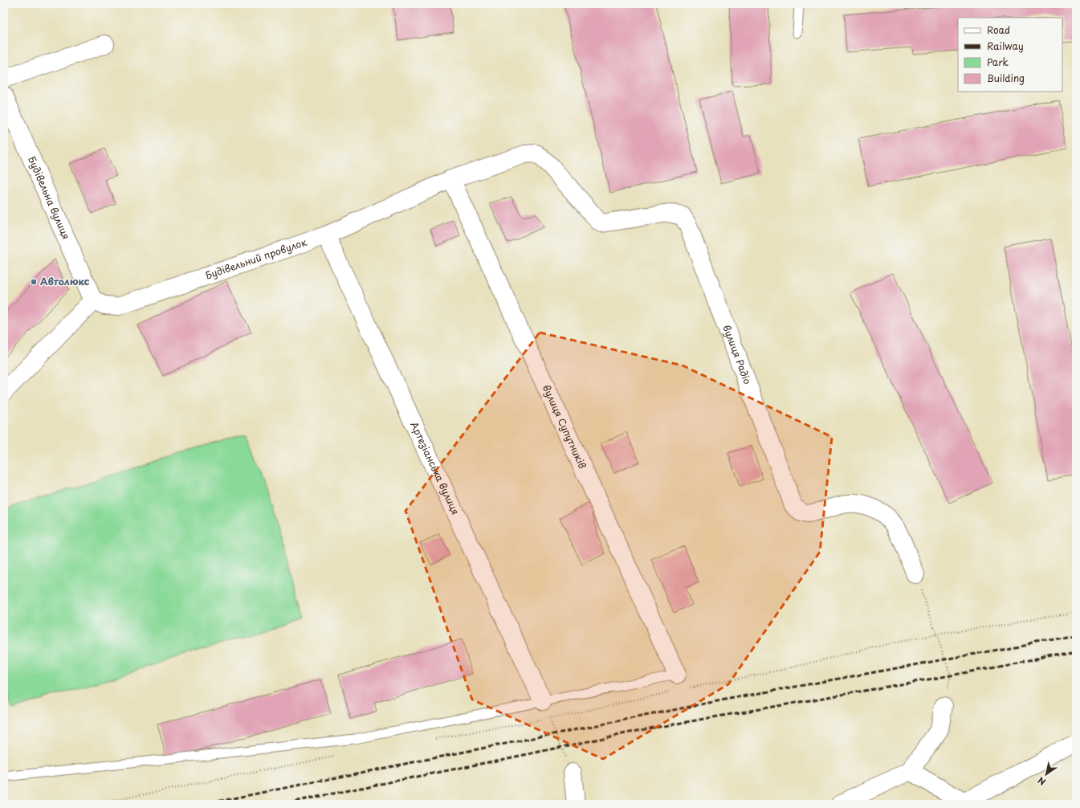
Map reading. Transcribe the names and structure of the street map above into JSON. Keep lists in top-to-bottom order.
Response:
{
  "streets": {
    "street": [
      "Будівельна вулиця",
      "Будівельний провулок",
      "вулиця Радіо",
      "вулиця Супутників",
      "Артезіанська вулиця"
    ]
  },
  "crossings": [
    ["Будівельна вулиця", "Будівельний провулок"],
    ["Будівельний провулок", "вулиця Радіо"],
    ["Будівельний провулок", "вулиця Супутників"],
    ["Будівельний провулок", "Артезіанська вулиця"]
  ],
  "places": ["Автолюкс"],
  "legend": [
    "Road",
    "Railway",
    "Park",
    "Building"
  ],
  "north": "bottom left"
}
